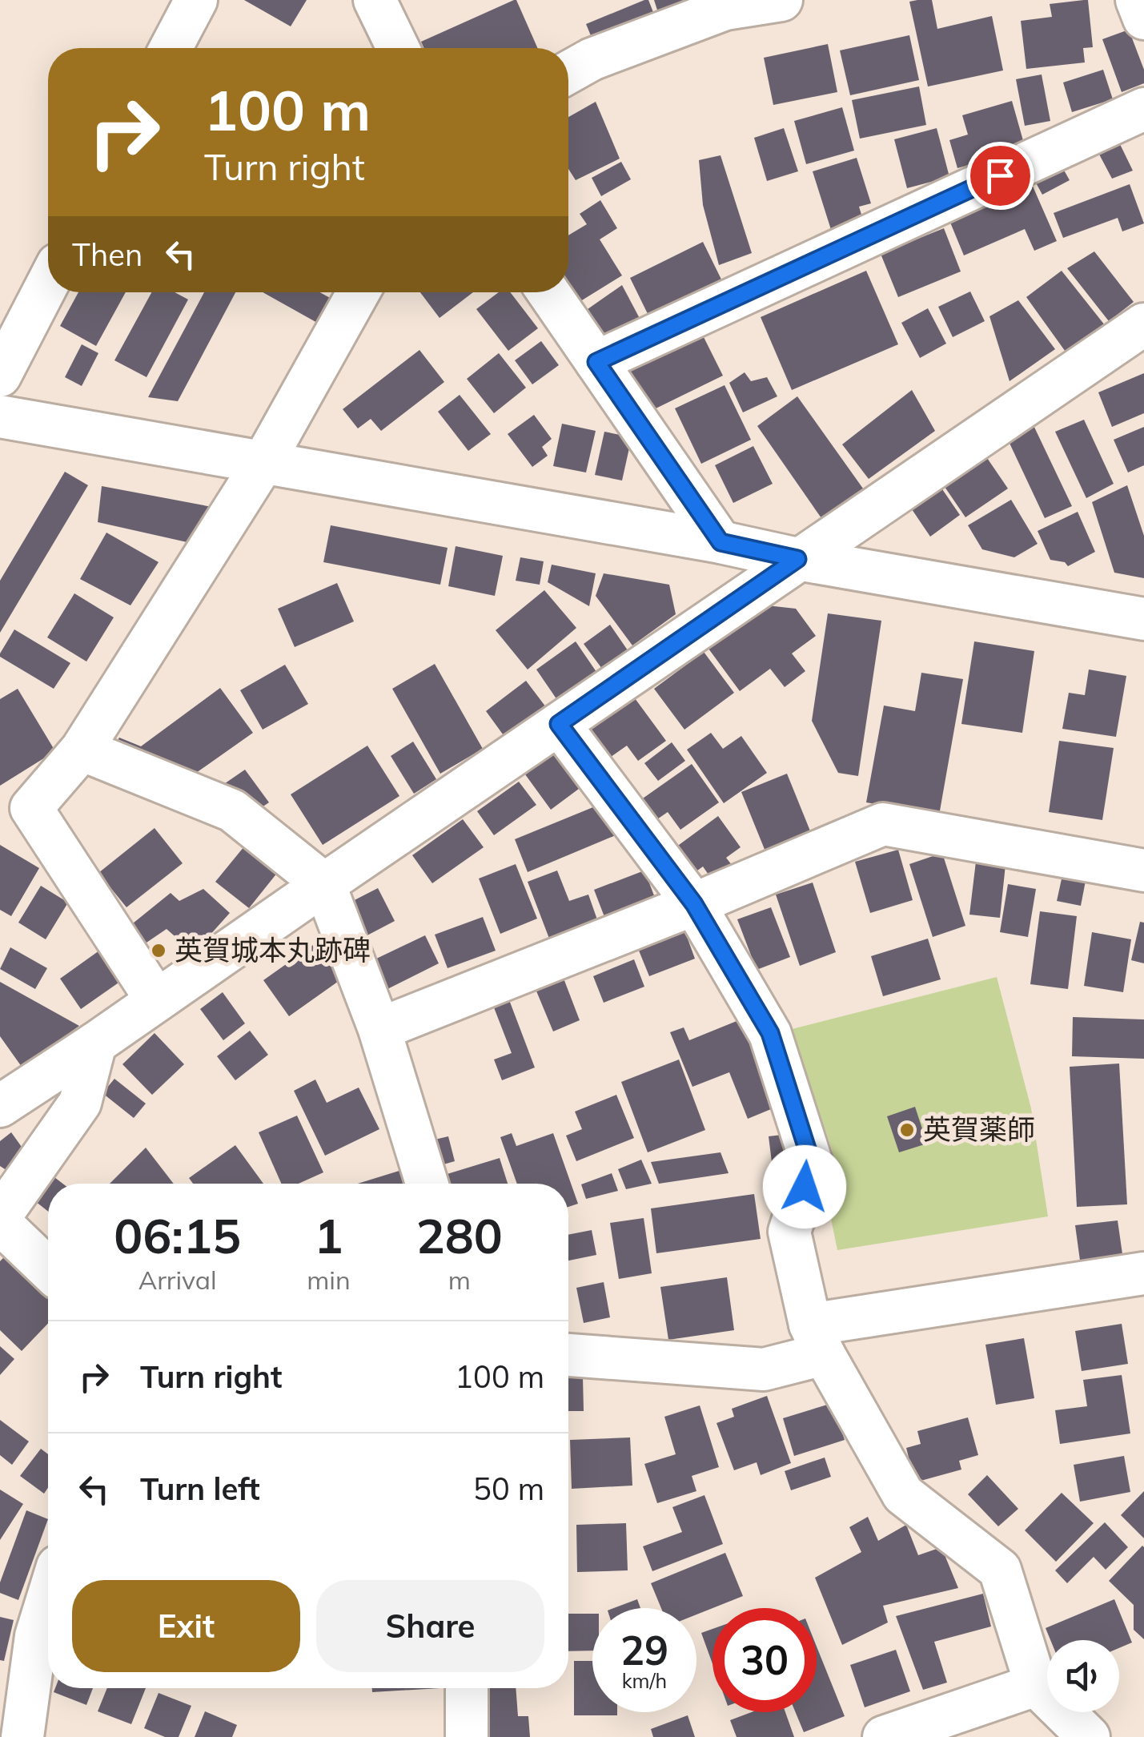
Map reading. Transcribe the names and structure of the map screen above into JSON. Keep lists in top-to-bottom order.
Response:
{
  "places": ["英賀城本丸跡碑", "英賀薬師"],
  "page": {
    "turn": ["100 m", "Turn right"],
    "then": "Then",
    "eta": [
      "06:15",
      "Arrival",
      "1",
      "min",
      "280",
      "m"
    ],
    "list": [
      {
        "name": "Turn right",
        "value": "100 m"
      },
      {
        "name": "Turn left",
        "value": "50 m"
      }
    ],
    "buttons": ["Exit", "Share"],
    "speed": "29 km/h",
    "limit": "30"
  }
}
